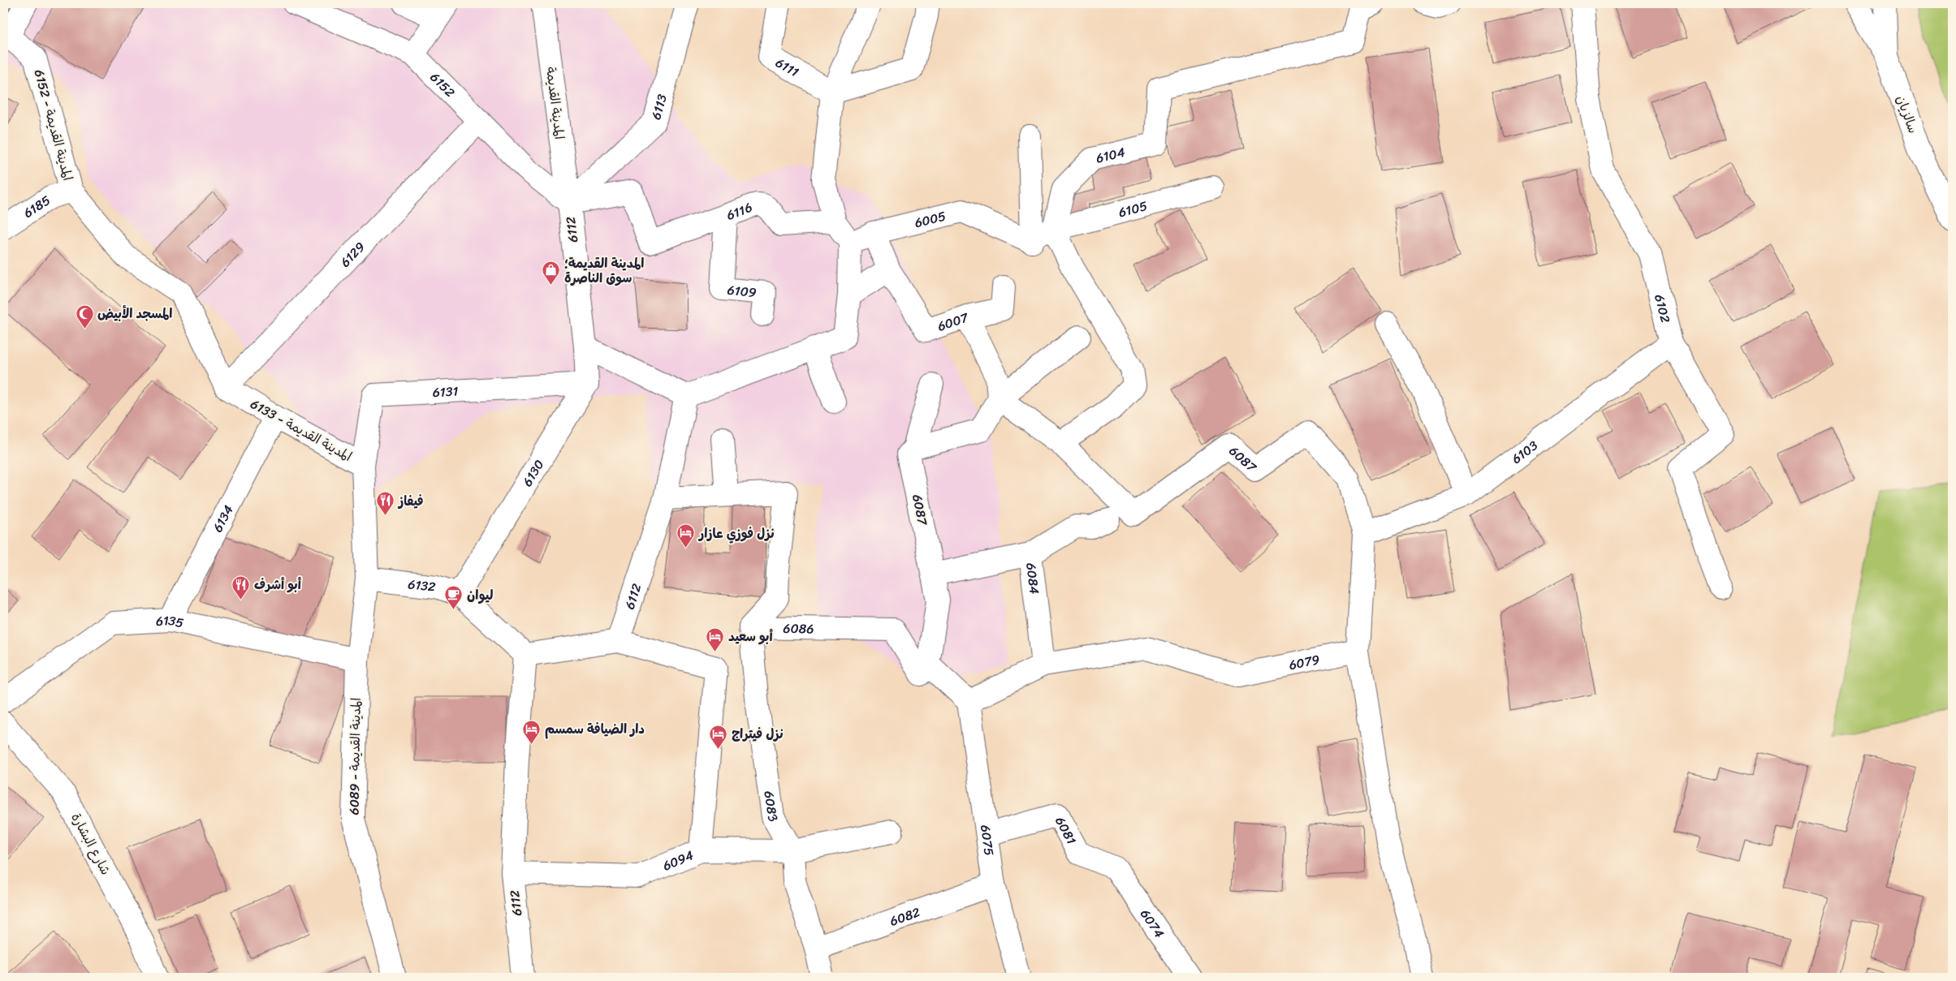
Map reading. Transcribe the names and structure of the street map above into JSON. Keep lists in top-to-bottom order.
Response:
{
  "streets": {
    "street": [
      "6111",
      "6152",
      "المدينة القديمة",
      "6113",
      "سالزيان",
      "المدينة القديمة - 6152",
      "6104",
      "6185",
      "6105",
      "6116",
      "6005",
      "6112",
      "6129",
      "6109",
      "6102",
      "6007",
      "6131",
      "المدينة القديمة - 6133",
      "6103",
      "6087",
      "6130",
      "6134",
      "6084",
      "6132",
      "6135",
      "6086",
      "6079",
      "المدينة القديمة - 6089",
      "6083",
      "6081",
      "6075",
      "شارع البشارة",
      "6094",
      "6082",
      "6074"
    ]
  },
  "crossings": [
    ["6152", "المدينة القديمة"],
    ["6152", "6113"],
    ["6152", "6116"],
    ["6152", "6112"],
    ["6152", "6129"],
    ["المدينة القديمة", "6113"],
    ["المدينة القديمة", "6116"],
    ["المدينة القديمة", "6112"],
    ["6113", "6116"],
    ["6113", "6112"],
    ["المدينة القديمة - 6152", "6185"],
    ["المدينة القديمة - 6152", "6129"],
    ["المدينة القديمة - 6152", "المدينة القديمة - 6133"],
    ["6104", "6105"],
    ["6116", "6112"],
    ["6116", "6109"],
    ["6005", "6007"],
    ["6112", "6132"],
    ["6112", "6086"],
    ["6112", "6094"],
    ["6129", "المدينة القديمة - 6133"],
    ["6102", "6103"],
    ["6131", "المدينة القديمة - 6133"],
    ["6131", "6130"],
    ["المدينة القديمة - 6133", "6134"],
    ["المدينة القديمة - 6133", "6132"],
    ["المدينة القديمة - 6133", "المدينة القديمة - 6089"],
    ["6103", "6087"],
    ["6087", "6086"],
    ["6087", "6079"],
    ["6130", "6132"],
    ["6134", "6135"],
    ["6084", "6079"],
    ["6132", "المدينة القديمة - 6089"],
    ["6135", "المدينة القديمة - 6089"],
    ["6086", "6083"],
    ["6079", "6075"],
    ["6083", "6094"],
    ["6083", "6082"],
    ["6081", "6075"],
    ["6081", "6074"],
    ["6075", "6082"]
  ],
  "places": {
    "shop": ["المدينة القديمة؛ سوق الناصرة"],
    "mosque": ["المسجد الأبيض"],
    "restaurant": ["فيفاز", "أبو أشرف"],
    "hotel": [
      "نزل فوزي عازار",
      "أبو سعيد",
      "دار الضيافة سمسم",
      "نزل فيتراج"
    ],
    "cafe": ["ليوان"]
  }
}
